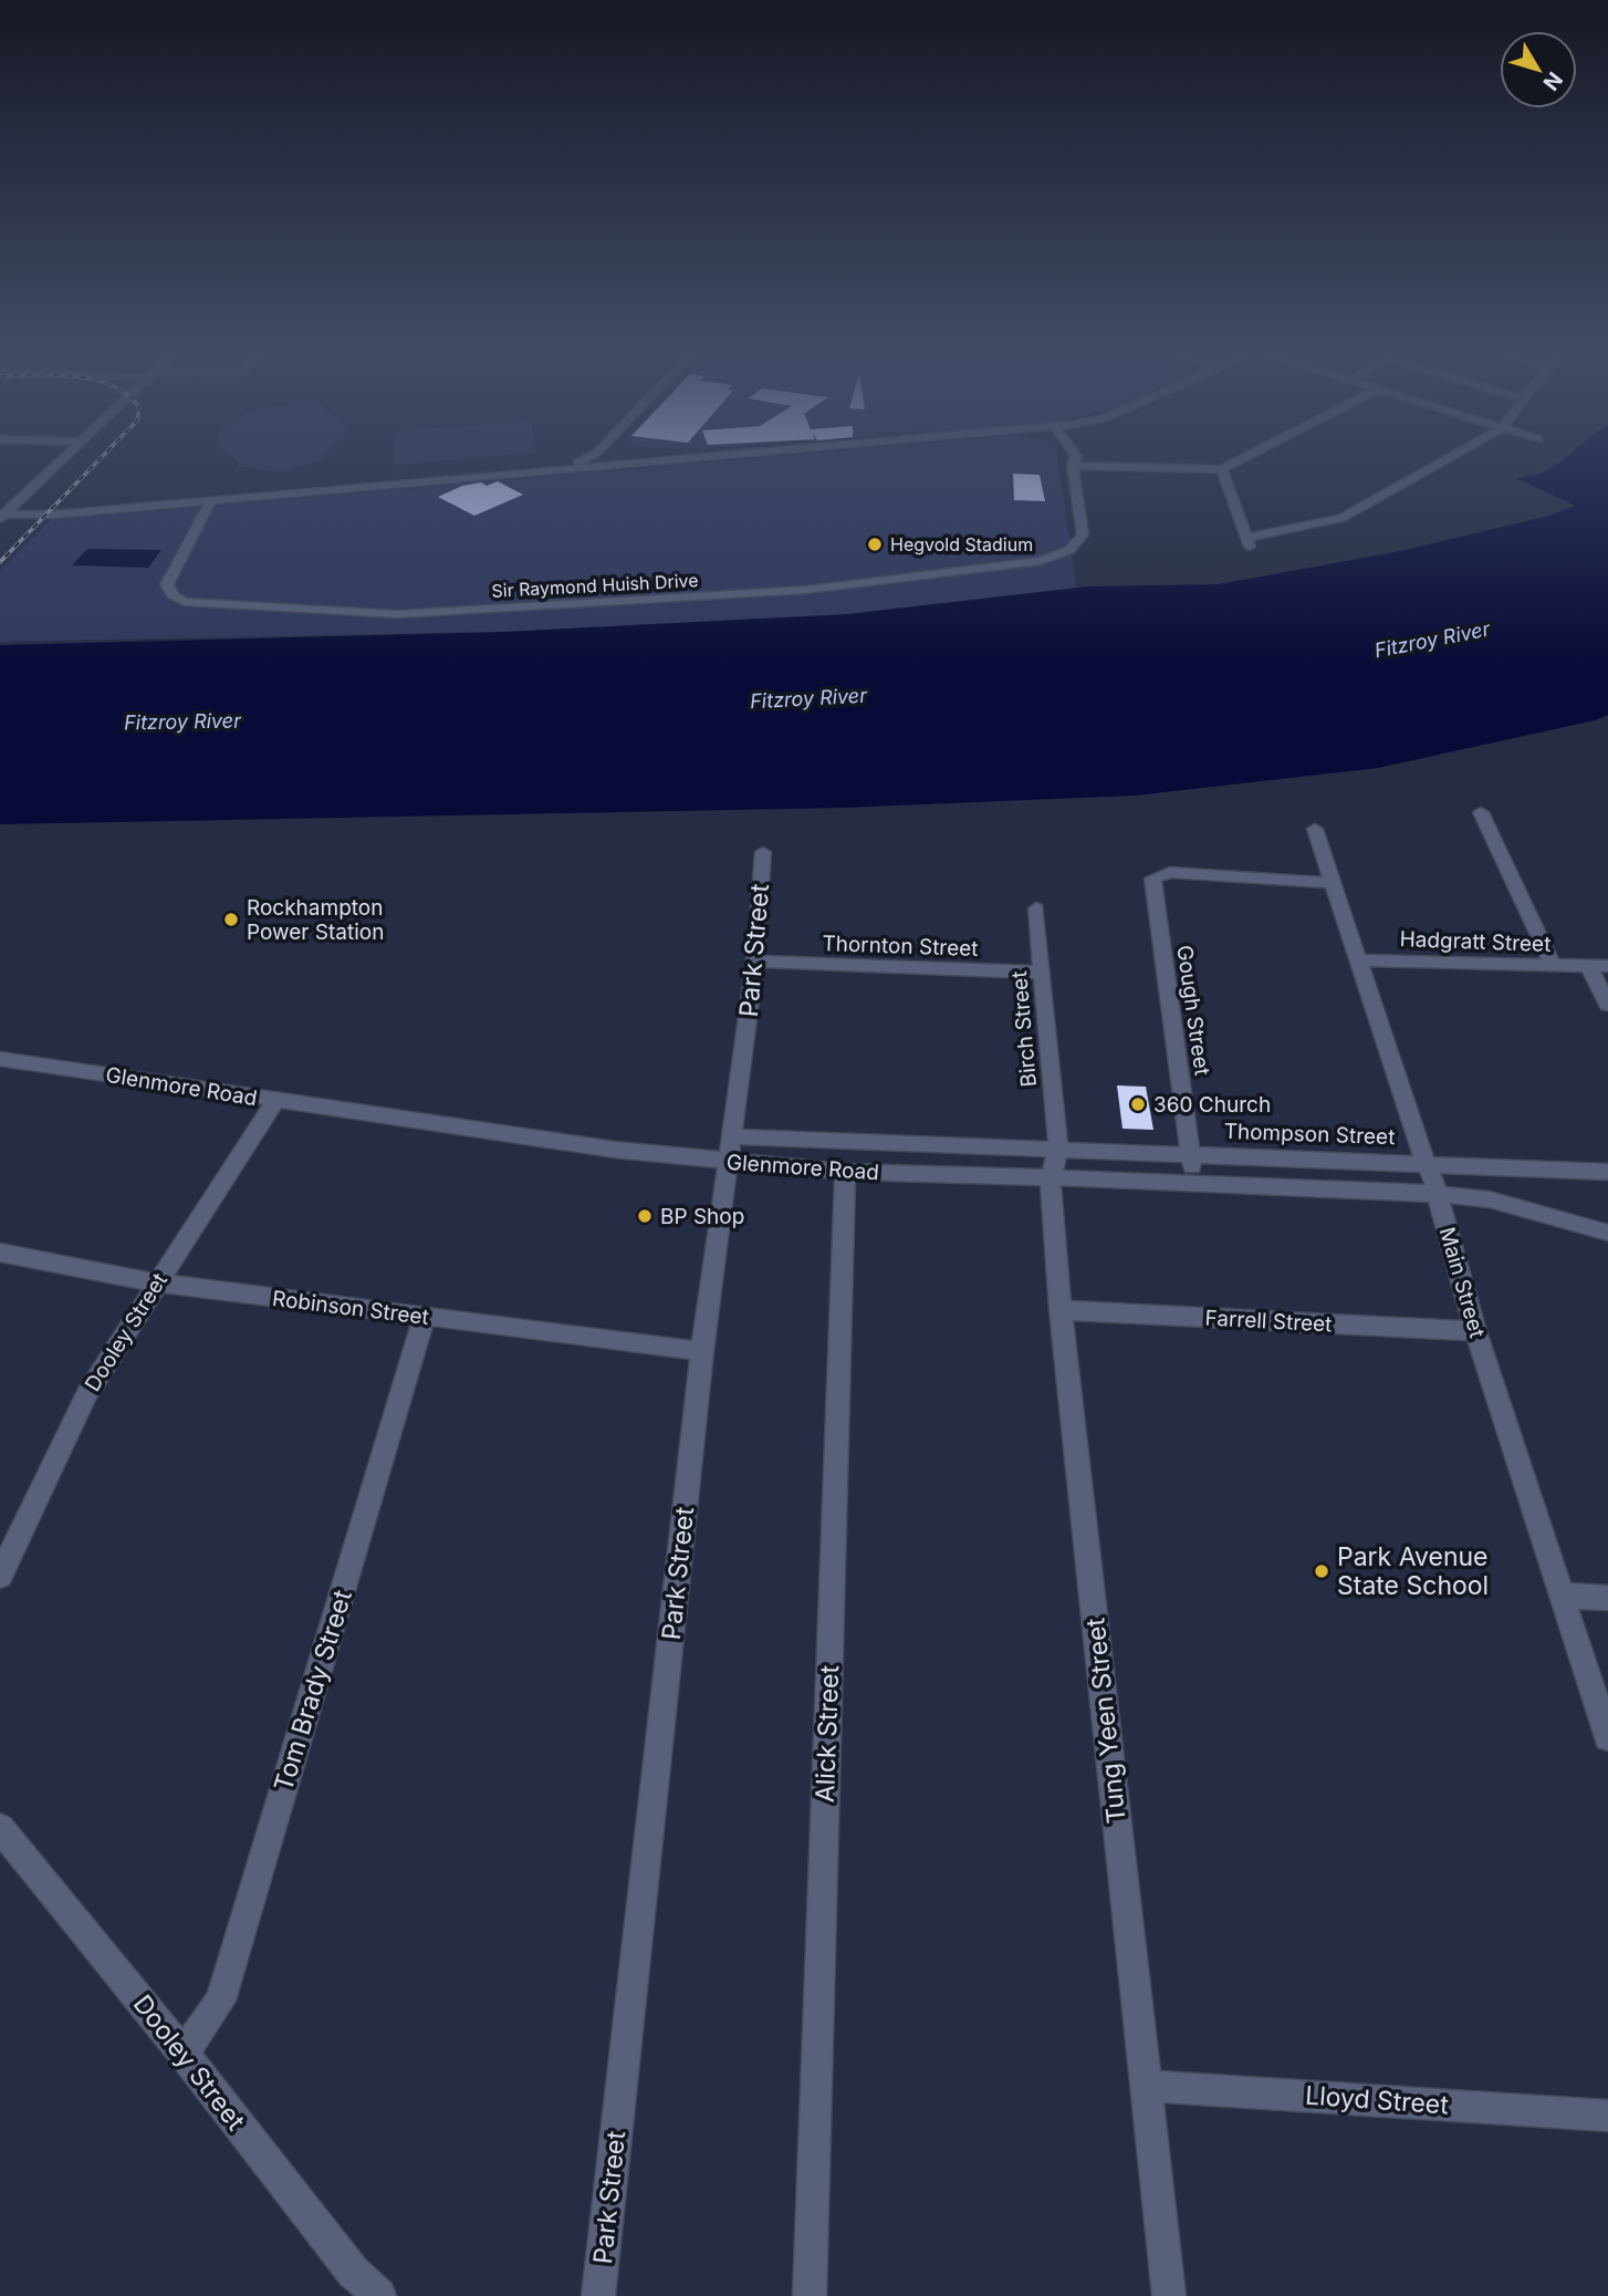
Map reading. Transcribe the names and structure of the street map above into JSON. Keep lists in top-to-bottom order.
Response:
{
  "streets": {
    "street": [
      "Sir Raymond Huish Drive",
      "Hadgratt Street",
      "Thornton Street",
      "Park Street",
      "Gough Street",
      "Birch Street",
      "Glenmore Road",
      "Thompson Street",
      "Main Street",
      "Robinson Street",
      "Farrell Street",
      "Dooley Street",
      "Tom Brady Street",
      "Tung Yeen Street",
      "Alick Street",
      "Lloyd Street"
    ]
  },
  "crossings": [
    ["Hadgratt Street", "Main Street"],
    ["Thornton Street", "Park Street"],
    ["Thornton Street", "Birch Street"],
    ["Park Street", "Glenmore Road"],
    ["Park Street", "Thompson Street"],
    ["Park Street", "Robinson Street"],
    ["Gough Street", "Glenmore Road"],
    ["Gough Street", "Thompson Street"],
    ["Gough Street", "Main Street"],
    ["Birch Street", "Thompson Street"],
    ["Birch Street", "Tung Yeen Street"],
    ["Glenmore Road", "Main Street"],
    ["Glenmore Road", "Dooley Street"],
    ["Glenmore Road", "Tung Yeen Street"],
    ["Glenmore Road", "Alick Street"],
    ["Thompson Street", "Main Street"],
    ["Thompson Street", "Tung Yeen Street"],
    ["Main Street", "Farrell Street"],
    ["Robinson Street", "Dooley Street"],
    ["Robinson Street", "Tom Brady Street"],
    ["Farrell Street", "Tung Yeen Street"],
    ["Dooley Street", "Tom Brady Street"],
    ["Tung Yeen Street", "Lloyd Street"]
  ],
  "water": ["Fitzroy River"],
  "places": [
    "Hegvold Stadium",
    "Rockhampton Power Station",
    "360 Church",
    "BP Shop",
    "Park Avenue State School"
  ],
  "north": "bottom right"
}
